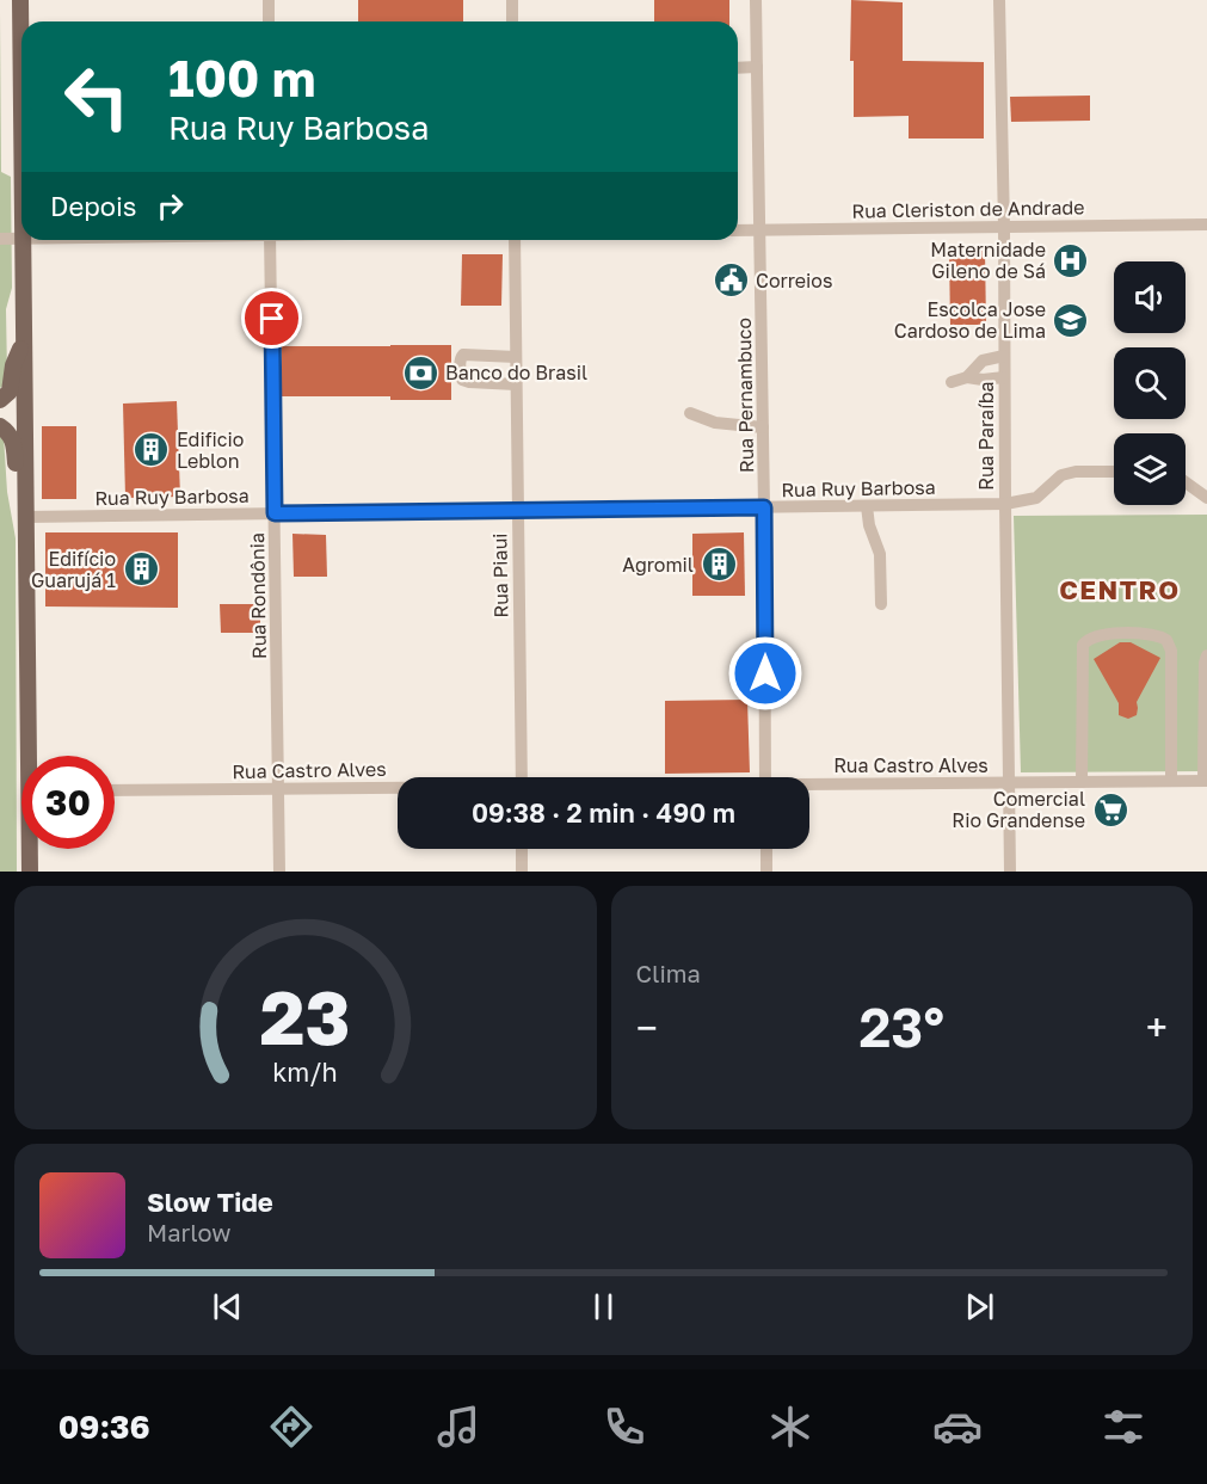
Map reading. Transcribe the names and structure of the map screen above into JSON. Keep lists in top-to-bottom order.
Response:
{
  "streets": {
    "street": [
      "Rua Cleriston de Andrade",
      "Rua Pernambuco",
      "Rua Paraíba",
      "Rua Ruy Barbosa",
      "Rua Piaui",
      "Rua Rondônia",
      "Rua Castro Alves"
    ]
  },
  "crossings": [
    ["Rua Cleriston de Andrade", "Rua Pernambuco"],
    ["Rua Cleriston de Andrade", "Rua Paraíba"],
    ["Rua Pernambuco", "Rua Ruy Barbosa"],
    ["Rua Paraíba", "Rua Ruy Barbosa"],
    ["Rua Paraíba", "Rua Castro Alves"],
    ["Rua Ruy Barbosa", "Rua Piaui"],
    ["Rua Ruy Barbosa", "Rua Rondônia"],
    ["Rua Rondônia", "Rua Castro Alves"]
  ],
  "districts": ["CENTRO"],
  "places": {
    "hospital": ["Maternidade Gileno de Sá"],
    "public building": ["Correios"],
    "school or university": ["Escolca Jose Cardoso de Lima"],
    "bank": ["Banco do Brasil"],
    "building": ["Edificio Leblon", "Agromil", "Edifício Guarujá 1"],
    "supermarket": ["Comercial Rio Grandense"]
  },
  "page": {
    "turn": ["100 m", "Rua Ruy Barbosa"],
    "then": "Depois",
    "limit": "30",
    "trip": "09:38 · 2 min · 490 m",
    "tile": "Clima",
    "heat": ["−", "23°", "+"],
    "song": ["Slow Tide", "Marlow"],
    "tabs": "09:36",
    "gauge": ["23", "km/h"]
  }
}
